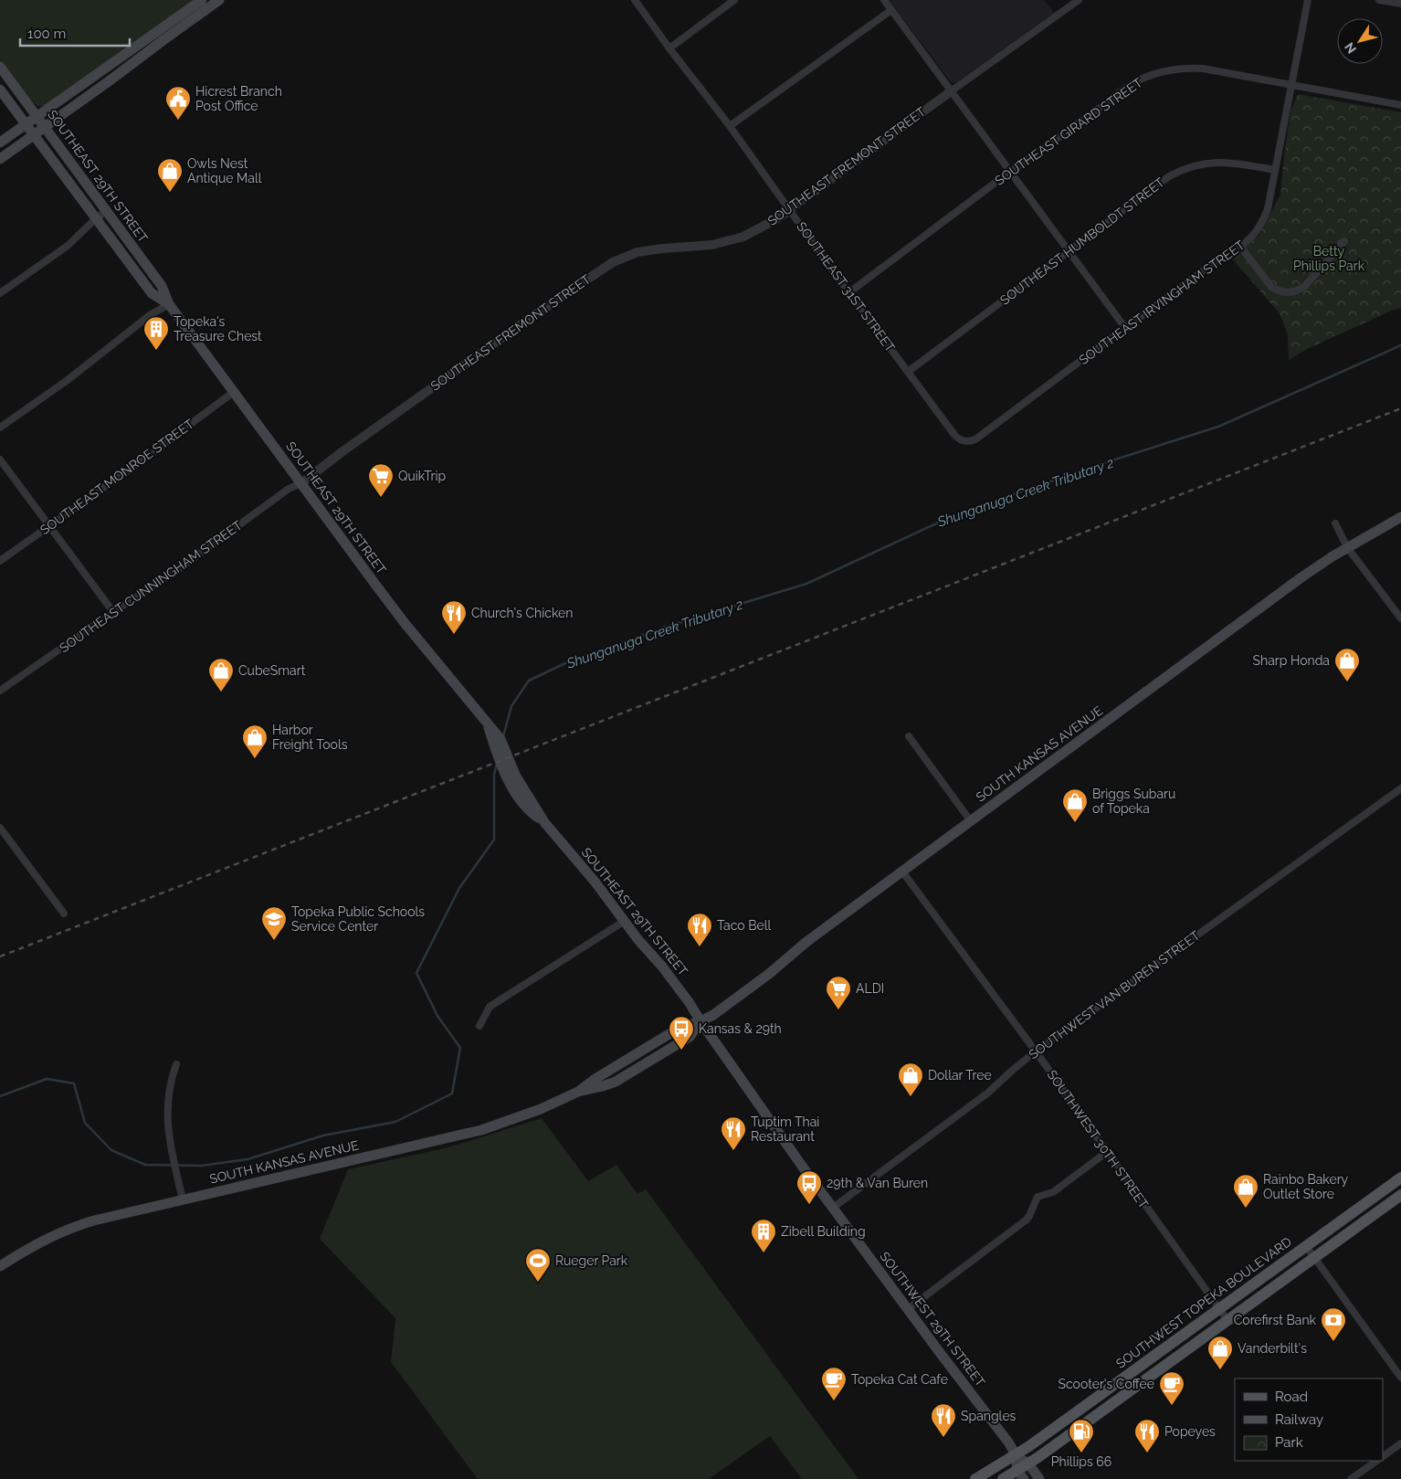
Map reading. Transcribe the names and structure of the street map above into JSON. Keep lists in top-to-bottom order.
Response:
{
  "streets": {
    "main road": [
      "SOUTHEAST 29TH STREET",
      "SOUTH KANSAS AVENUE",
      "SOUTHWEST TOPEKA BOULEVARD",
      "SOUTHWEST 29TH STREET"
    ],
    "street": [
      "SOUTHEAST GIRARD STREET",
      "SOUTHEAST FREMONT STREET",
      "SOUTHEAST HUMBOLDT STREET",
      "SOUTHEAST 31ST STREET",
      "SOUTHEAST IRVINGHAM STREET",
      "SOUTHEAST MONROE STREET",
      "SOUTHEAST CUNNINGHAM STREET",
      "SOUTHWEST VAN BUREN STREET",
      "SOUTHWEST 30TH STREET"
    ]
  },
  "crossings": [
    ["SOUTHEAST GIRARD STREET", "SOUTHEAST 31ST STREET"],
    ["SOUTHEAST GIRARD STREET", "SOUTHEAST IRVINGHAM STREET"],
    ["SOUTHEAST FREMONT STREET", "SOUTHEAST 29TH STREET"],
    ["SOUTHEAST FREMONT STREET", "SOUTHEAST 31ST STREET"],
    ["SOUTHEAST FREMONT STREET", "SOUTHEAST CUNNINGHAM STREET"],
    ["SOUTHEAST 29TH STREET", "SOUTHEAST MONROE STREET"],
    ["SOUTHEAST 29TH STREET", "SOUTHEAST CUNNINGHAM STREET"],
    ["SOUTHEAST 29TH STREET", "SOUTH KANSAS AVENUE"],
    ["SOUTHEAST 29TH STREET", "SOUTHWEST 29TH STREET"],
    ["SOUTHEAST HUMBOLDT STREET", "SOUTHEAST 31ST STREET"],
    ["SOUTHEAST HUMBOLDT STREET", "SOUTHEAST IRVINGHAM STREET"],
    ["SOUTHEAST 31ST STREET", "SOUTHEAST IRVINGHAM STREET"],
    ["SOUTH KANSAS AVENUE", "SOUTHWEST 30TH STREET"],
    ["SOUTH KANSAS AVENUE", "SOUTHWEST 29TH STREET"],
    ["SOUTHWEST VAN BUREN STREET", "SOUTHWEST 30TH STREET"],
    ["SOUTHWEST VAN BUREN STREET", "SOUTHWEST 29TH STREET"],
    ["SOUTHWEST 30TH STREET", "SOUTHWEST TOPEKA BOULEVARD"],
    ["SOUTHWEST TOPEKA BOULEVARD", "SOUTHWEST 29TH STREET"]
  ],
  "water": ["Shunganuga Creek Tributary 2"],
  "parks": ["Betty Phillips Park"],
  "places": {
    "public building": ["Hicrest Branch Post Office"],
    "shop": [
      "Owls Nest Antique Mall",
      "Sharp Honda",
      "CubeSmart",
      "Harbor Freight Tools",
      "Briggs Subaru of Topeka",
      "Dollar Tree",
      "Rainbo Bakery Outlet Store",
      "Vanderbilt's"
    ],
    "building": ["Topeka's Treasure Chest", "Zibell Building"],
    "supermarket": ["QuikTrip", "ALDI"],
    "restaurant": [
      "Church's Chicken",
      "Taco Bell",
      "Tuptim Thai Restaurant",
      "Spangles",
      "Popeyes"
    ],
    "school or university": ["Topeka Public Schools Service Center"],
    "bus stop": ["Kansas & 29th", "29th & Van Buren"],
    "sports": ["Rueger Park"],
    "bank": ["Corefirst Bank"],
    "cafe": ["Topeka Cat Cafe", "Scooter's Coffee"],
    "fuel station": ["Phillips 66"]
  },
  "legend": ["Road", "Railway", "Park"],
  "scale_bar": "100 m",
  "north": "bottom left"
}
